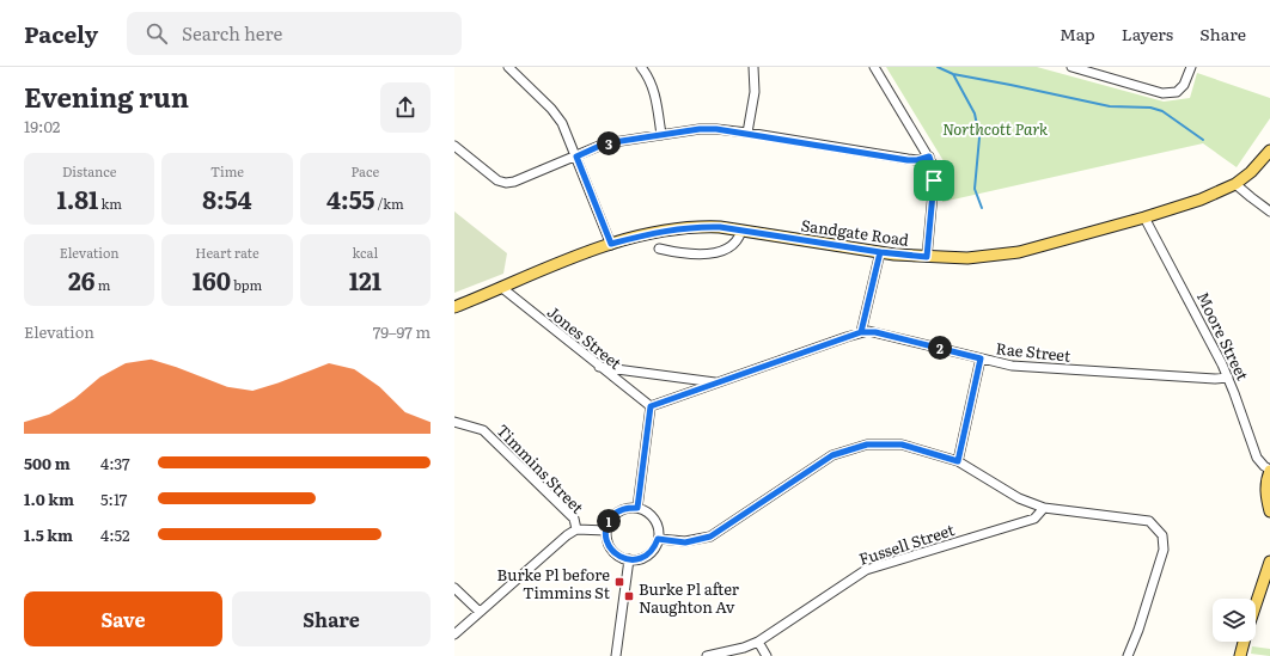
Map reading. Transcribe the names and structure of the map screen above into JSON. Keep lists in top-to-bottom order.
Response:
{
  "streets": {
    "main road": ["Sandgate Road"],
    "street": [
      "Moore Street",
      "Jones Street",
      "Rae Street",
      "Timmins Street",
      "Fussell Street"
    ]
  },
  "crossings": [
    ["Sandgate Road", "Moore Street"],
    ["Sandgate Road", "Jones Street"],
    ["Moore Street", "Rae Street"],
    ["Jones Street", "Rae Street"]
  ],
  "parks": ["Northcott Park"],
  "places": {
    "transit": ["Burke Pl before Timmins St", "Burke Pl after Naughton Av"]
  },
  "page": {
    "header": "Pacely",
    "search": "Search here",
    "nav": ["Map", "Layers", "Share"],
    "heading": ["Evening run", "19:02"],
    "pins": ["3", "2", "1"],
    "stats": [
      ["Distance", "1.81 km"],
      ["Time", "8:54"],
      ["Pace", "4:55 /km"],
      ["Elevation", "26 m"],
      ["Heart rate", "160 bpm"],
      ["kcal", "121"]
    ],
    "chart": ["Elevation", "79–97 m"],
    "list": [
      {
        "name": "500 m",
        "note": "4:37"
      },
      {
        "name": "1.0 km",
        "note": "5:17"
      },
      {
        "name": "1.5 km",
        "note": "4:52"
      }
    ],
    "buttons": ["Save", "Share"]
  }
}
